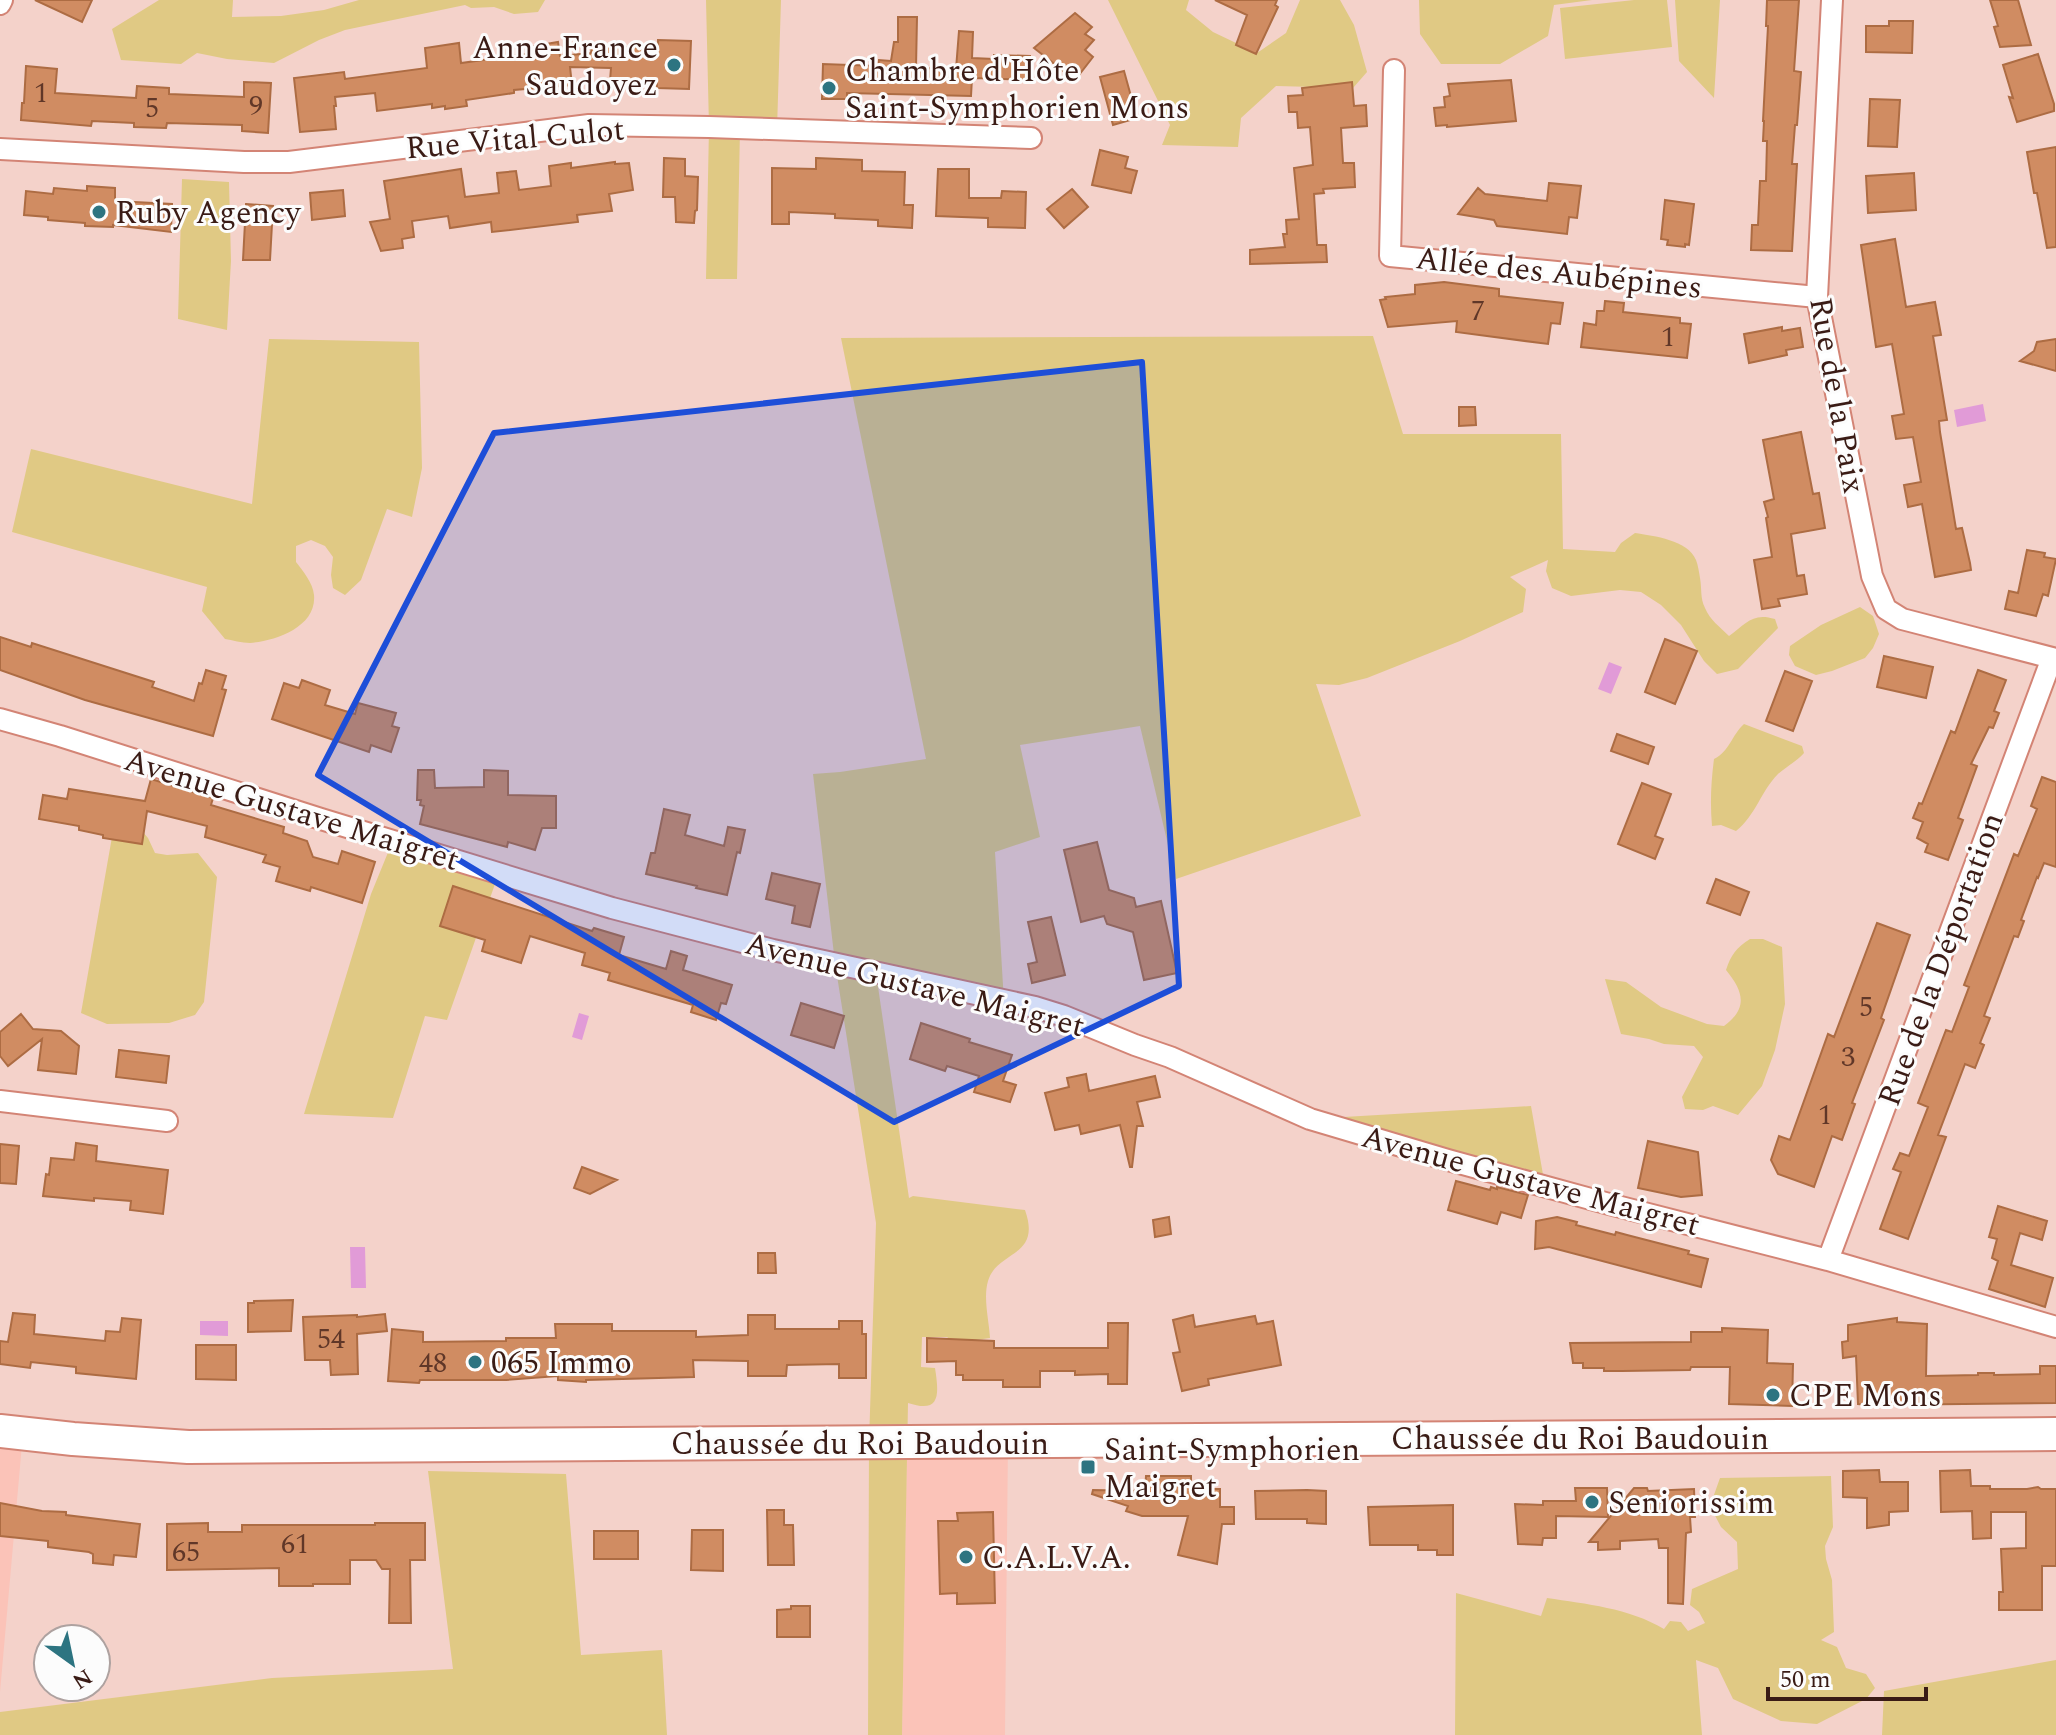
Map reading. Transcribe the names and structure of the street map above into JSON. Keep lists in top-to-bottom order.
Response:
{
  "streets": {
    "main road": ["Chaussée du Roi Baudouin"],
    "street": [
      "Rue Vital Culot",
      "Allée des Aubépines",
      "Rue de la Paix",
      "Avenue Gustave Maigret",
      "Rue de la Déportation"
    ]
  },
  "crossings": [
    ["Allée des Aubépines", "Rue de la Paix"],
    ["Rue de la Paix", "Rue de la Déportation"],
    ["Avenue Gustave Maigret", "Rue de la Déportation"]
  ],
  "places": {
    "other": [
      "Anne-France Saudoyez",
      "Chambre d'Hôte Saint-Symphorien Mons",
      "Ruby Agency",
      "065 Immo",
      "CPE Mons",
      "Seniorissim",
      "C.A.L.V.A."
    ],
    "transit": ["Saint-Symphorien Maigret"]
  },
  "house_numbers": [
    "1",
    "9",
    "5",
    "7",
    "1",
    "5",
    "3",
    "1",
    "54",
    "48",
    "61",
    "65"
  ],
  "scale_bar": "50 m",
  "north": "bottom right"
}
